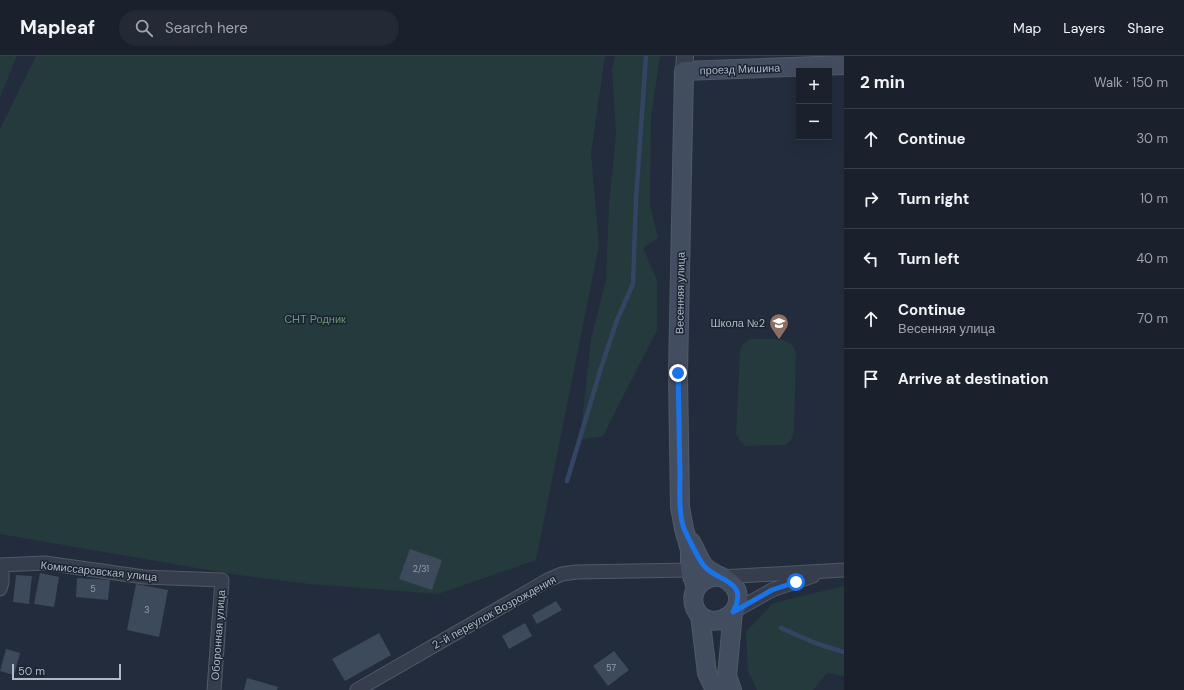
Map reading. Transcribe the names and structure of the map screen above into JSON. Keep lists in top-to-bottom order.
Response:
{
  "streets": {
    "main road": ["проезд Мишина", "Весенняя улица"],
    "street": ["Комиссаровская улица", "2-й переулок Возрождения", "Оборонная улица"]
  },
  "crossings": [
    ["проезд Мишина", "Весенняя улица"],
    ["Комиссаровская улица", "Оборонная улица"]
  ],
  "parks": ["СНТ Родник"],
  "places": {
    "school or university": ["Школа №2"]
  },
  "house_numbers": [
    "2/31",
    "5",
    "3",
    "57"
  ],
  "scale_bar": "50 m",
  "page": {
    "header": "Mapleaf",
    "search": "Search here",
    "nav": ["Map", "Layers", "Share"],
    "heading": ["2 min", "Walk · 150 m"],
    "map_buttons": ["+", "−"],
    "list": [
      ["Continue", "30 m"],
      ["Turn right", "10 m"],
      ["Turn left", "40 m"],
      ["Continue", "Весенняя улица", "70 m"],
      "Arrive at destination"
    ],
    "scale": "50 m"
  }
}
